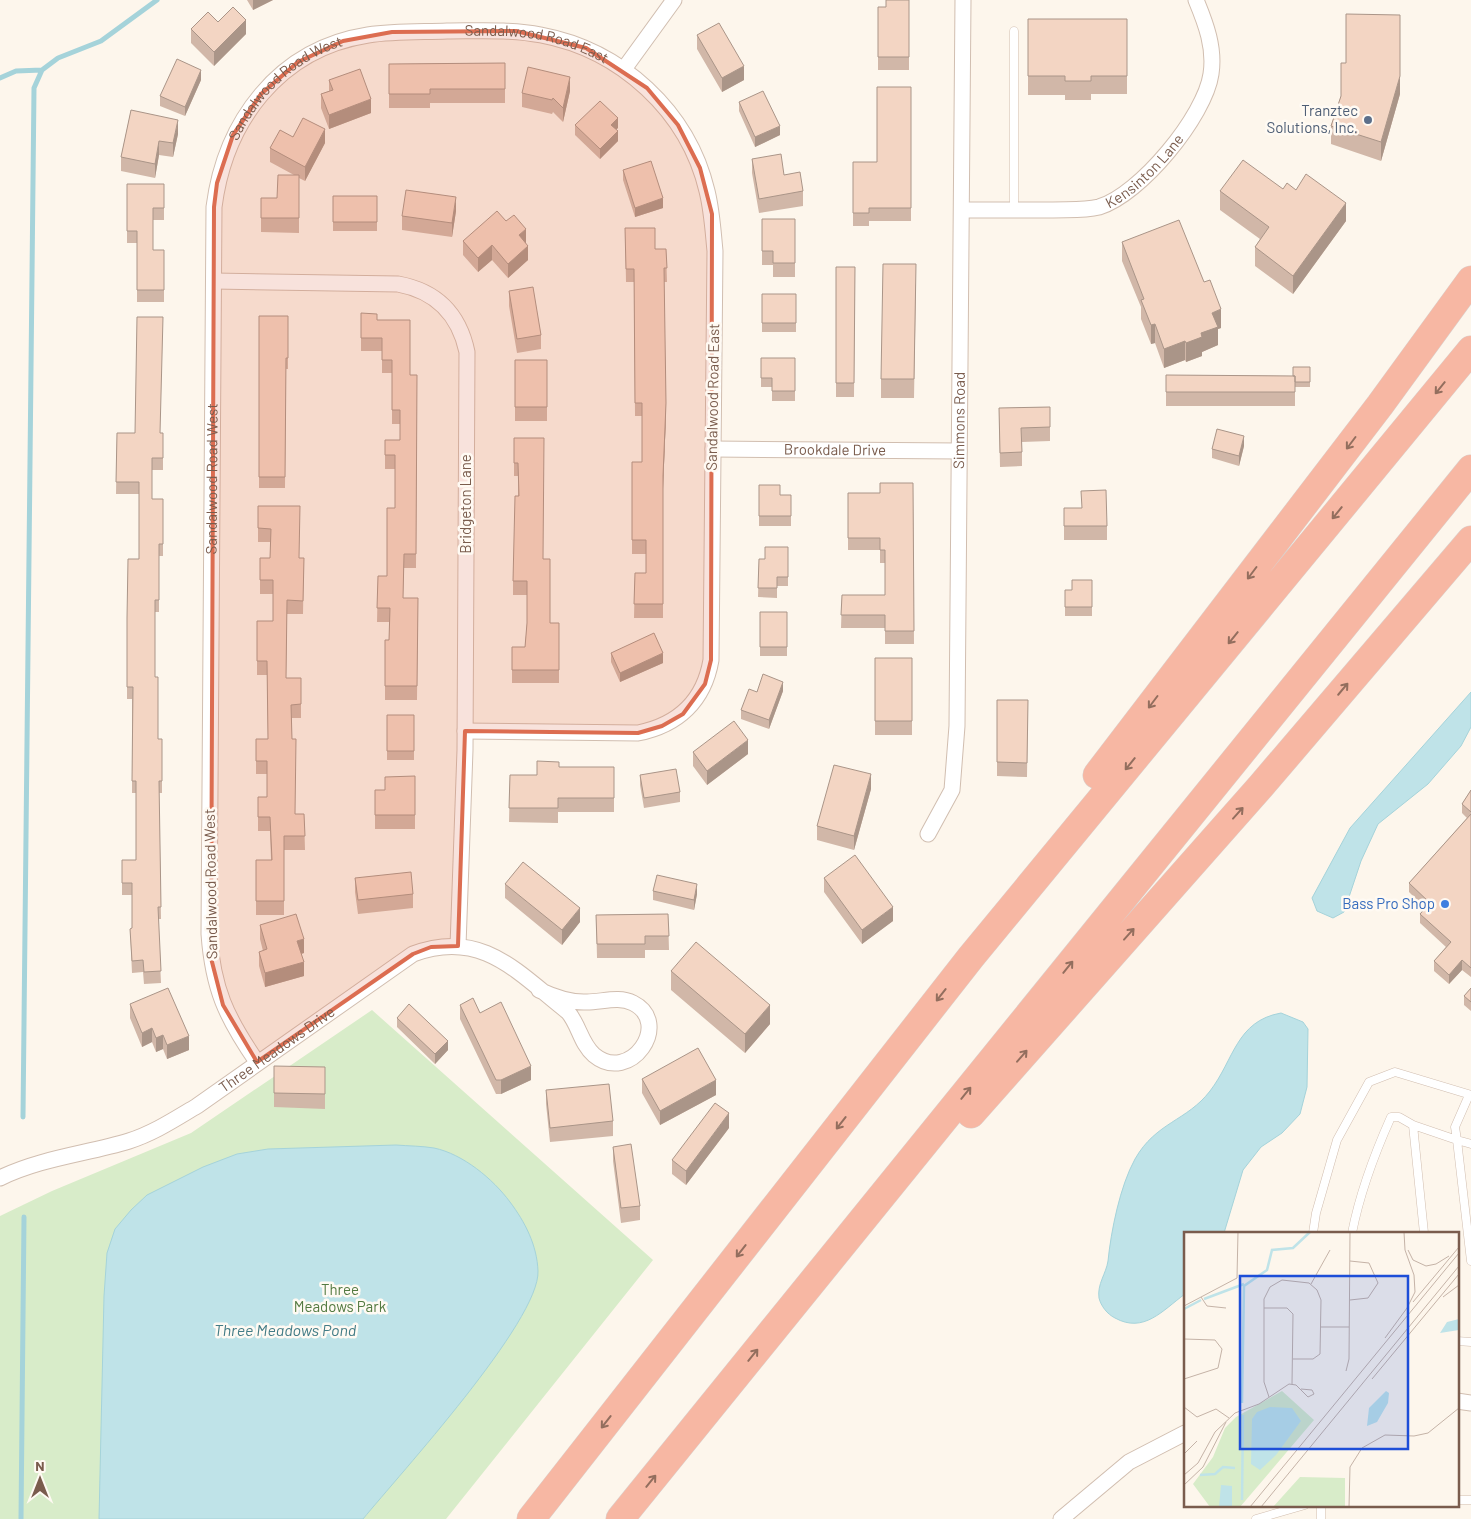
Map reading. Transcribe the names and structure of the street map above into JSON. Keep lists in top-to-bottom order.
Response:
{
  "streets": {
    "street": [
      "Sandalwood Road East",
      "Sandalwood Road West",
      "Kensinton Lane",
      "Simmons Road",
      "Brookdale Drive",
      "Bridgeton Lane",
      "Three Meadows Drive"
    ]
  },
  "crossings": [
    ["Sandalwood Road East", "Sandalwood Road West"],
    ["Sandalwood Road East", "Brookdale Drive"],
    ["Sandalwood Road East", "Bridgeton Lane"],
    ["Sandalwood Road West", "Bridgeton Lane"],
    ["Sandalwood Road West", "Three Meadows Drive"],
    ["Kensinton Lane", "Simmons Road"],
    ["Simmons Road", "Brookdale Drive"],
    ["Bridgeton Lane", "Three Meadows Drive"]
  ],
  "water": ["Three Meadows Pond"],
  "parks": ["Three Meadows Park"],
  "places": ["Tranztec Solutions, Inc.", "Bass Pro Shop"],
  "north": "top"
}
